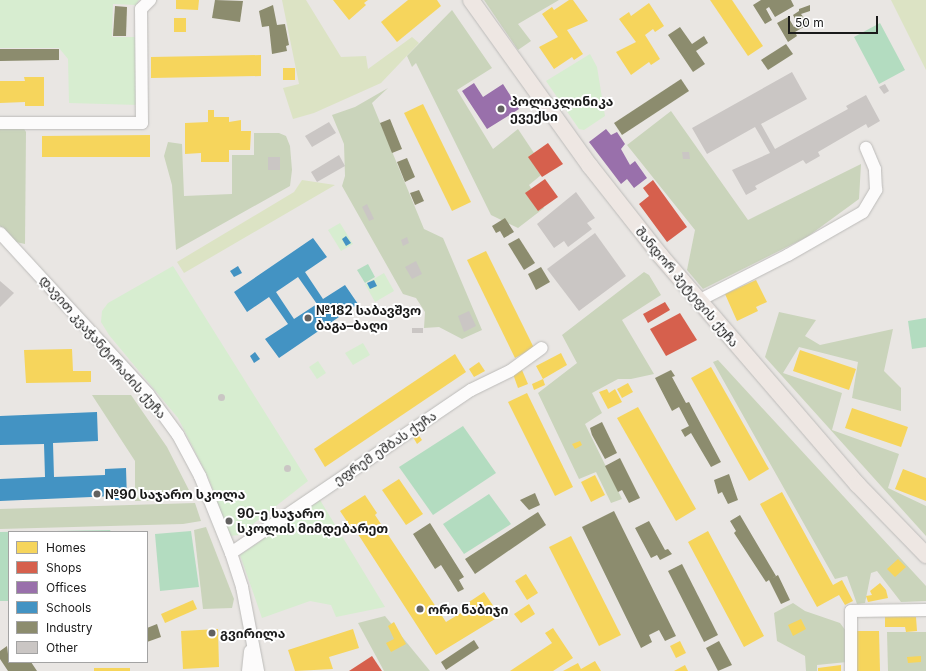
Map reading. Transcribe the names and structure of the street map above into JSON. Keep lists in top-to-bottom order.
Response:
{
  "streets": {
    "main road": ["შანდორ პეტეფის ქუჩა"],
    "street": ["დავით კვაჭანტირაძის ქუჩა", "ეფრემ ეშბას ქუჩა"]
  },
  "crossings": [
    ["დავით კვაჭანტირაძის ქუჩა", "ეფრემ ეშბას ქუჩა"]
  ],
  "places": [
    "პოლიკლინიკა ევექსი",
    "№182 საბავშვო ბაგა–ბაღი",
    "№90 საჯარო სკოლა",
    "90-ე საჯარო სკოლის მიმდებარეთ",
    "ორი ნაბიჯი",
    "გვირილა"
  ],
  "legend": [
    "Homes",
    "Shops",
    "Offices",
    "Schools",
    "Industry",
    "Other"
  ],
  "scale_bar": "50 m"
}
